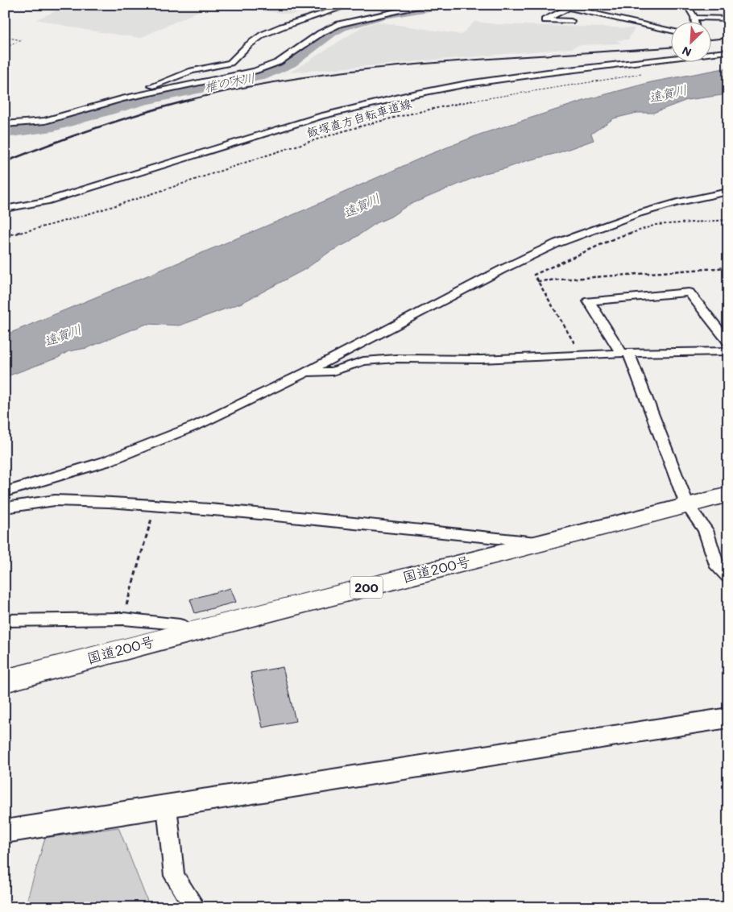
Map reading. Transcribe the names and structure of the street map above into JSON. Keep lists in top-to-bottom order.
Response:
{
  "streets": {
    "highway": ["国道200号", "200"],
    "path": ["飯塚直方自転車道線"]
  },
  "water": ["椎の木川", "遠賀川"],
  "north": "bottom left"
}
